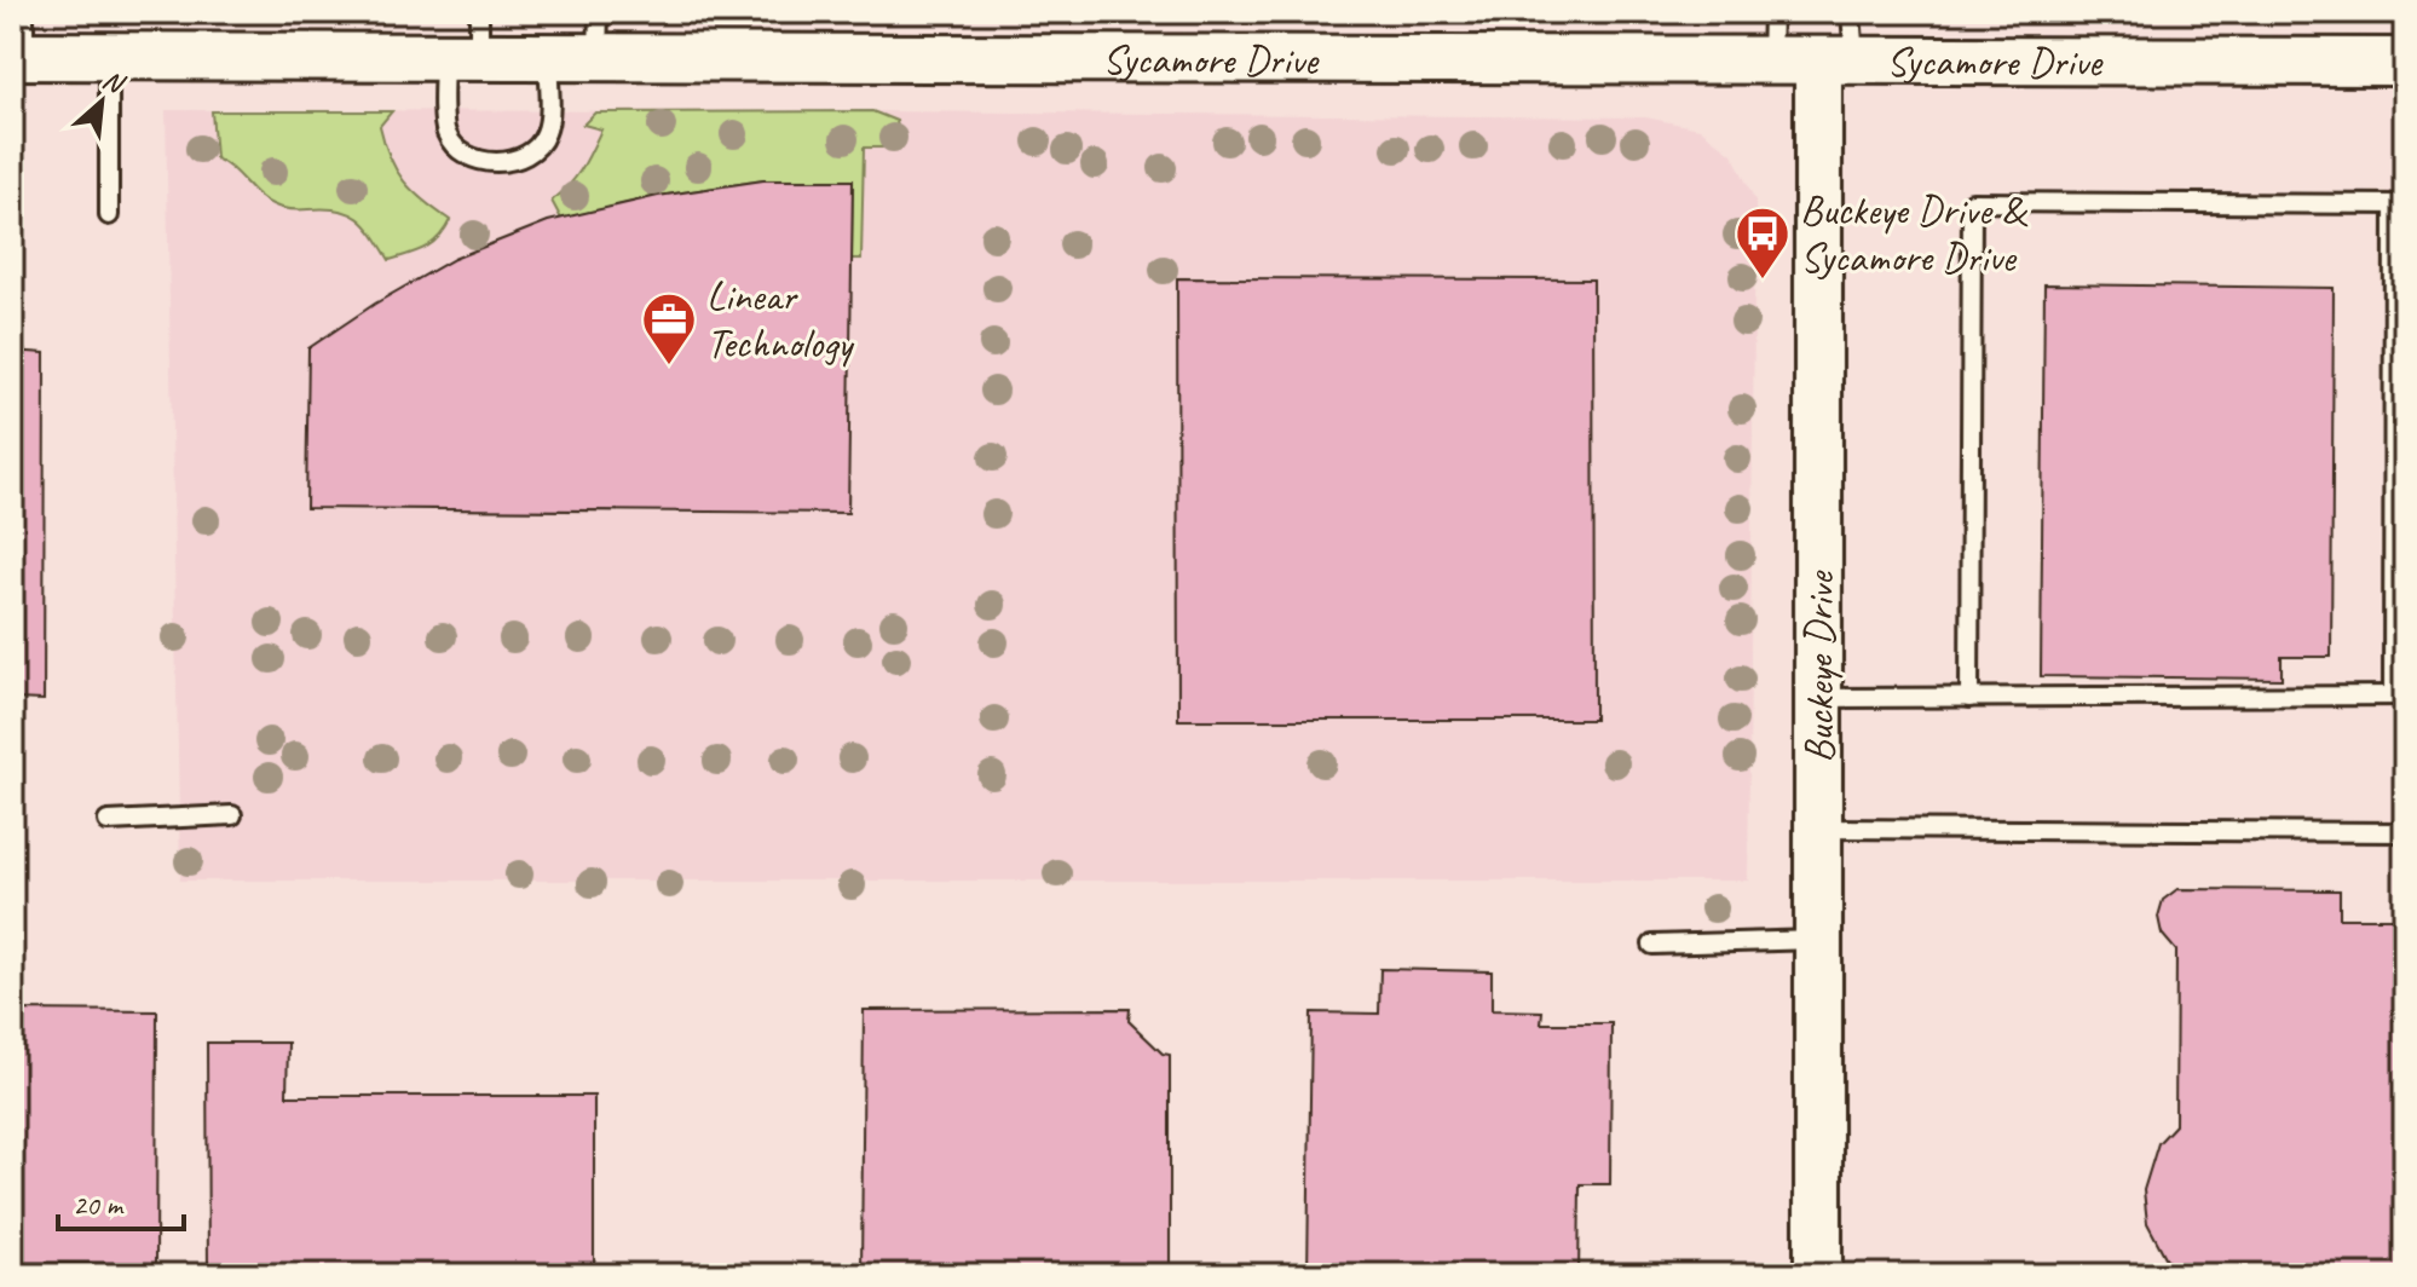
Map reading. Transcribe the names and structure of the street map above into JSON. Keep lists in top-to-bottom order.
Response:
{
  "streets": {
    "street": ["Sycamore Drive", "Buckeye Drive"]
  },
  "crossings": [
    ["Sycamore Drive", "Buckeye Drive"]
  ],
  "places": {
    "bus stop": ["Buckeye Drive & Sycamore Drive"],
    "office": ["Linear Technology"]
  },
  "scale_bar": "20 m",
  "north": "top right"
}
